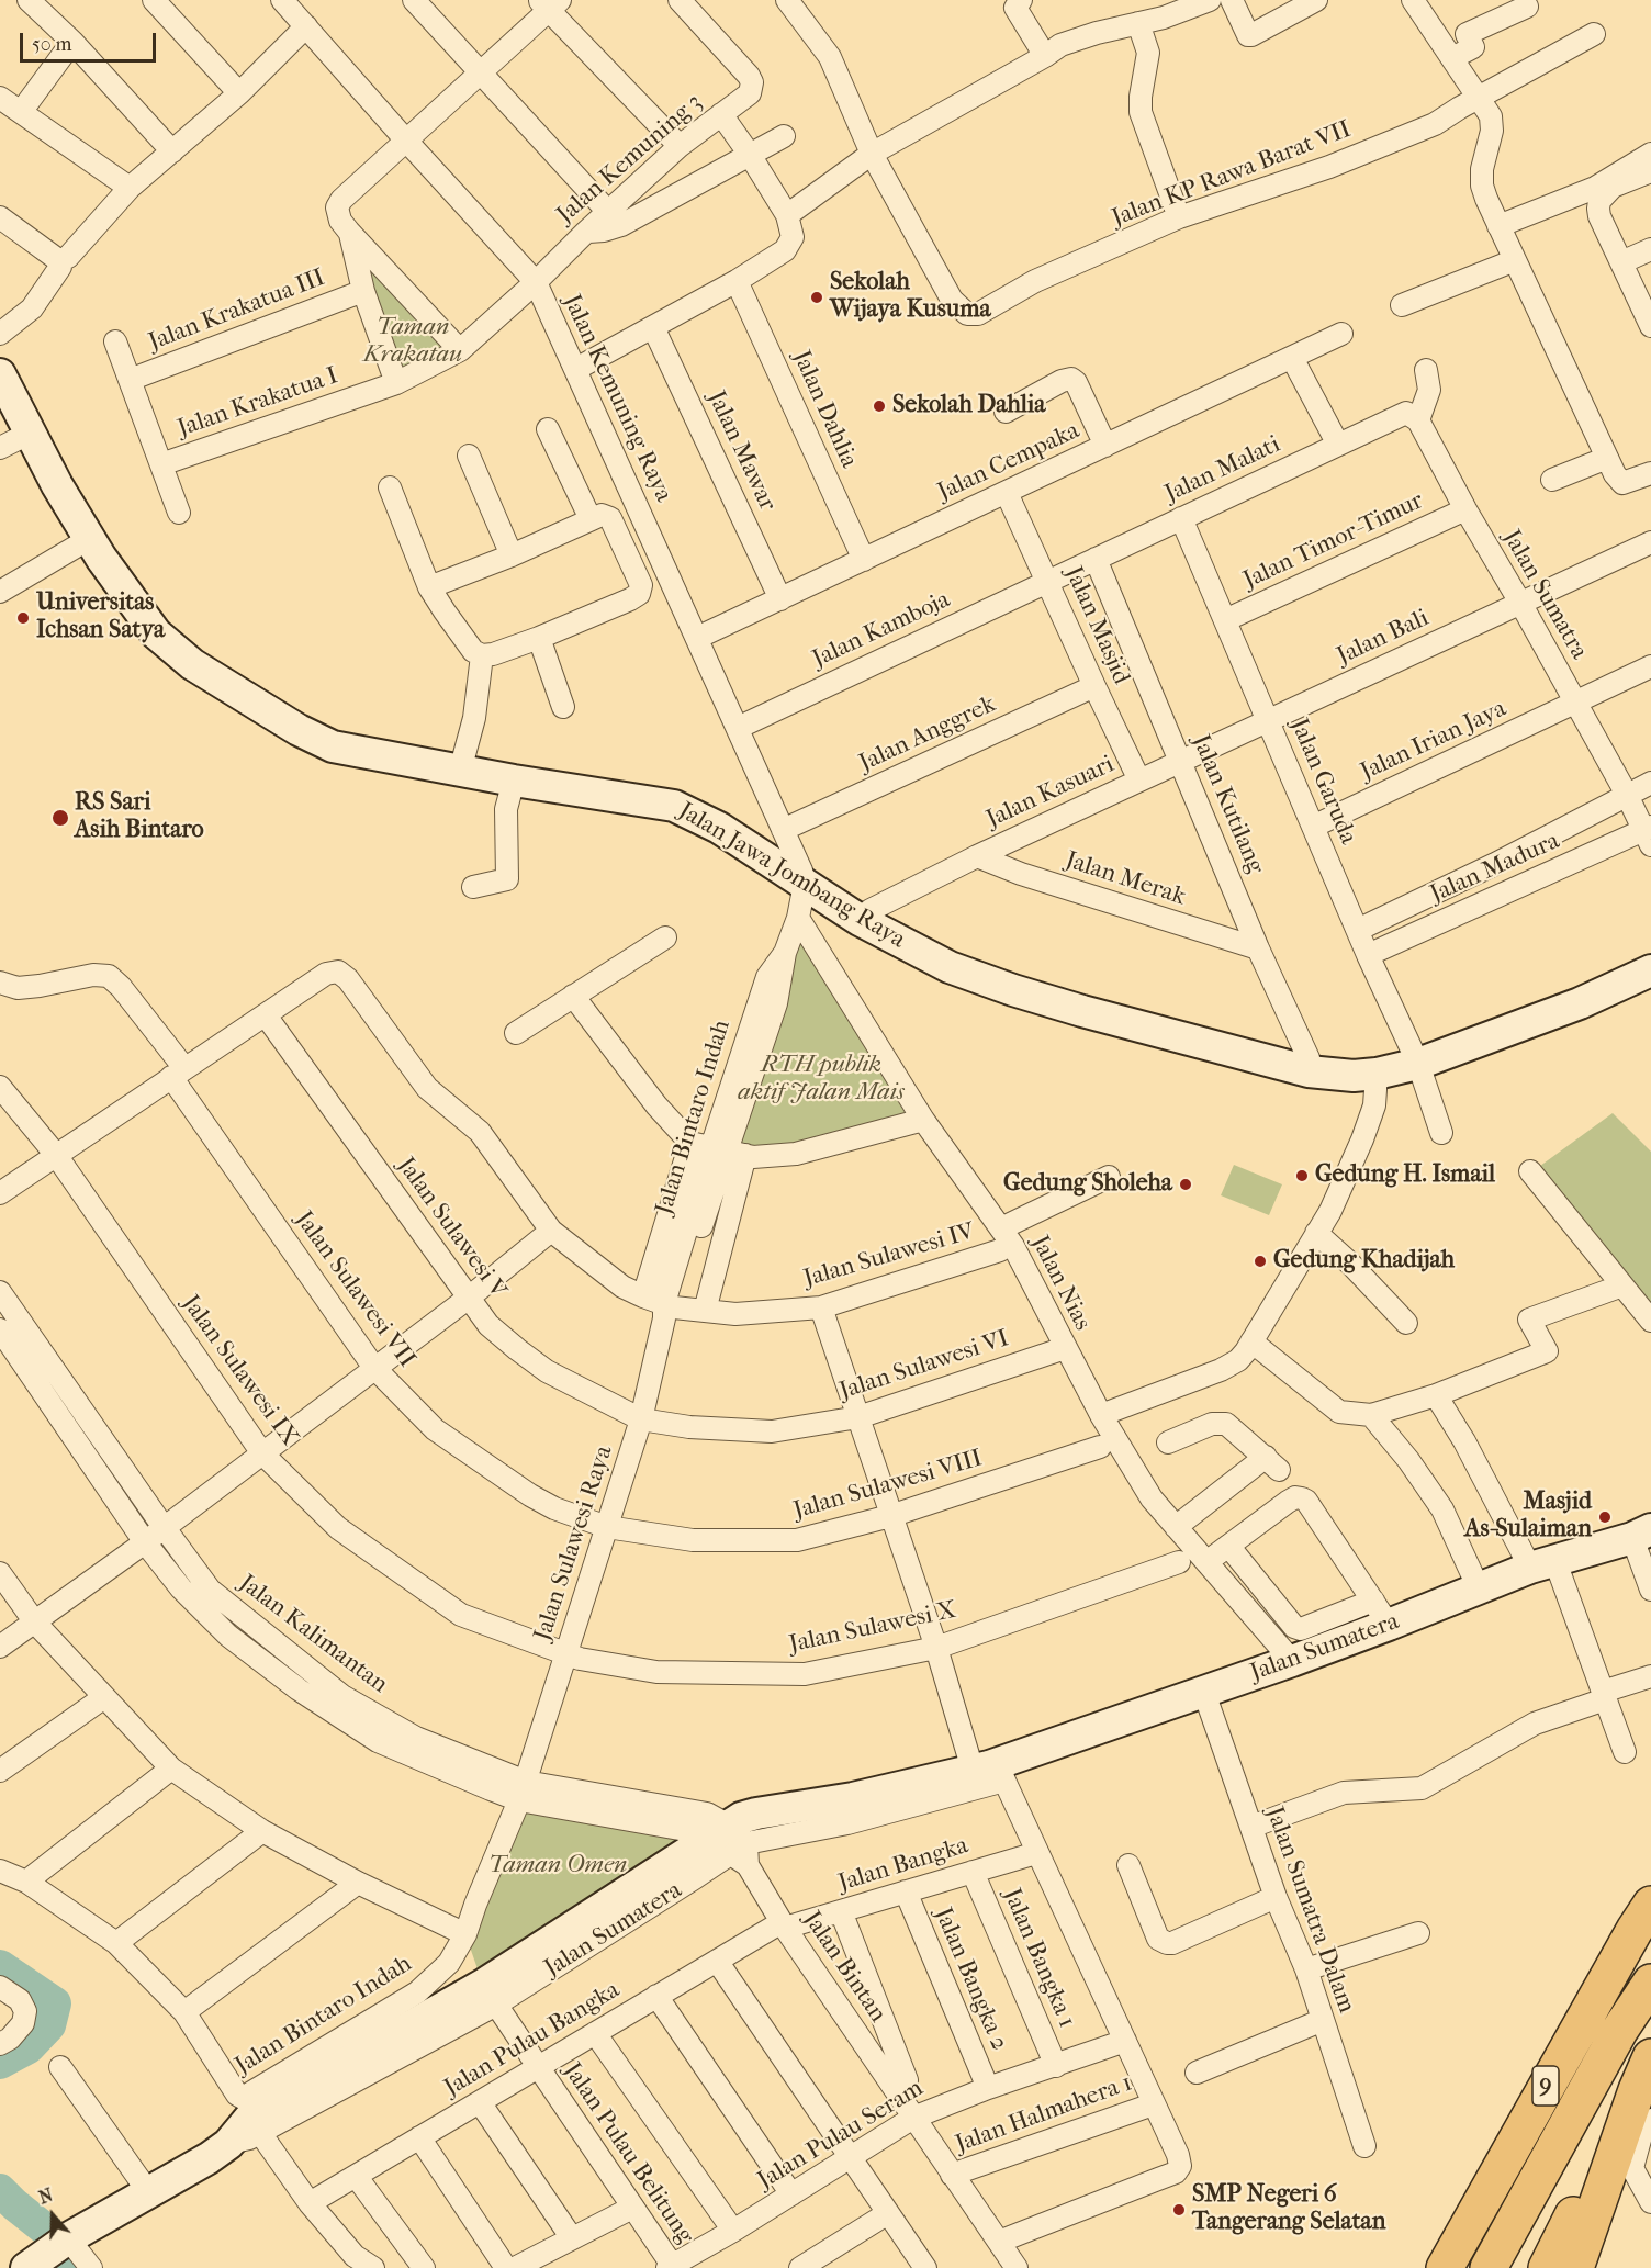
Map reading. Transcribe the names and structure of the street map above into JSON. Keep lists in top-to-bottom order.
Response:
{
  "streets": {
    "highway": ["9"],
    "main road": ["Jalan Jawa Jombang Raya", "Jalan Sumatera"],
    "street": [
      "Jalan Kemuning 3",
      "Jalan KP Rawa Barat VII",
      "Jalan Krakatua III",
      "Jalan Kemuning Raya",
      "Jalan Krakatua I",
      "Jalan Dahlia",
      "Jalan Mawar",
      "Jalan Cempaka",
      "Jalan Malati",
      "Jalan Timor-Timur",
      "Jalan Sumatra",
      "Jalan Masjid",
      "Jalan Kamboja",
      "Jalan Bali",
      "Jalan Anggrek",
      "Jalan Irian Jaya",
      "Jalan Garuda",
      "Jalan Kasuari",
      "Jalan Kutilang",
      "Jalan Madura",
      "Jalan Merak",
      "Jalan Bintaro Indah",
      "Jalan Sulawesi V",
      "Jalan Sulawesi IV",
      "Jalan Nias",
      "Jalan Sulawesi VII",
      "Jalan Sulawesi VI",
      "Jalan Sulawesi IX",
      "Jalan Sulawesi VIII",
      "Jalan Sulawesi Raya",
      "Jalan Sulawesi X",
      "Jalan Kalimantan",
      "Jalan Bangka",
      "Jalan Sumatra Dalam",
      "Jalan Bangka 1",
      "Jalan Bintan",
      "Jalan Bangka 2",
      "Jalan Pulau Bangka",
      "Jalan Halmahera 1",
      "Jalan Pulau Seram",
      "Jalan Pulau Belitung"
    ]
  },
  "crossings": [
    ["Jalan Kemuning 3", "Jalan Kemuning Raya"],
    ["Jalan Kemuning 3", "Jalan Krakatua I"],
    ["Jalan Kemuning Raya", "Jalan Krakatua I"],
    ["Jalan Kemuning Raya", "Jalan Cempaka"],
    ["Jalan Kemuning Raya", "Jalan Kamboja"],
    ["Jalan Kemuning Raya", "Jalan Anggrek"],
    ["Jalan Kemuning Raya", "Jalan Jawa Jombang Raya"],
    ["Jalan Kemuning Raya", "Jalan Bintaro Indah"],
    ["Jalan Dahlia", "Jalan Cempaka"],
    ["Jalan Mawar", "Jalan Cempaka"],
    ["Jalan Cempaka", "Jalan Masjid"],
    ["Jalan Malati", "Jalan Sumatra"],
    ["Jalan Malati", "Jalan Masjid"],
    ["Jalan Malati", "Jalan Kamboja"],
    ["Jalan Malati", "Jalan Garuda"],
    ["Jalan Malati", "Jalan Kutilang"],
    ["Jalan Timor-Timur", "Jalan Sumatra"],
    ["Jalan Timor-Timur", "Jalan Garuda"],
    ["Jalan Sumatra", "Jalan Bali"],
    ["Jalan Sumatra", "Jalan Irian Jaya"],
    ["Jalan Sumatra", "Jalan Madura"],
    ["Jalan Masjid", "Jalan Kamboja"],
    ["Jalan Masjid", "Jalan Anggrek"],
    ["Jalan Masjid", "Jalan Kasuari"],
    ["Jalan Bali", "Jalan Garuda"],
    ["Jalan Bali", "Jalan Kasuari"],
    ["Jalan Irian Jaya", "Jalan Garuda"],
    ["Jalan Garuda", "Jalan Kasuari"],
    ["Jalan Garuda", "Jalan Madura"],
    ["Jalan Garuda", "Jalan Jawa Jombang Raya"],
    ["Jalan Kasuari", "Jalan Kutilang"],
    ["Jalan Kasuari", "Jalan Jawa Jombang Raya"],
    ["Jalan Kasuari", "Jalan Merak"],
    ["Jalan Kutilang", "Jalan Jawa Jombang Raya"],
    ["Jalan Kutilang", "Jalan Merak"],
    ["Jalan Jawa Jombang Raya", "Jalan Bintaro Indah"],
    ["Jalan Bintaro Indah", "Jalan Sulawesi IV"],
    ["Jalan Bintaro Indah", "Jalan Nias"],
    ["Jalan Bintaro Indah", "Jalan Sulawesi Raya"],
    ["Jalan Bintaro Indah", "Jalan Kalimantan"],
    ["Jalan Sulawesi V", "Jalan Sulawesi VI"],
    ["Jalan Sulawesi V", "Jalan Sulawesi Raya"],
    ["Jalan Sulawesi IV", "Jalan Nias"],
    ["Jalan Sulawesi IV", "Jalan Sulawesi Raya"],
    ["Jalan Nias", "Jalan Sulawesi VI"],
    ["Jalan Nias", "Jalan Sumatera"],
    ["Jalan Sulawesi VII", "Jalan Sulawesi VIII"],
    ["Jalan Sulawesi VII", "Jalan Sulawesi Raya"],
    ["Jalan Sulawesi VI", "Jalan Sulawesi Raya"],
    ["Jalan Sulawesi IX", "Jalan Sulawesi Raya"],
    ["Jalan Sulawesi IX", "Jalan Sulawesi X"],
    ["Jalan Sulawesi VIII", "Jalan Sulawesi Raya"],
    ["Jalan Sulawesi Raya", "Jalan Sulawesi X"],
    ["Jalan Sulawesi Raya", "Jalan Kalimantan"],
    ["Jalan Kalimantan", "Jalan Sumatera"],
    ["Jalan Kalimantan", "Jalan Bintan"],
    ["Jalan Sumatera", "Jalan Sumatra Dalam"],
    ["Jalan Sumatera", "Jalan Bintan"],
    ["Jalan Sumatera", "Jalan Pulau Belitung"],
    ["Jalan Bangka", "Jalan Bangka 1"],
    ["Jalan Bangka", "Jalan Bintan"],
    ["Jalan Bangka", "Jalan Bangka 2"],
    ["Jalan Bangka", "Jalan Pulau Bangka"],
    ["Jalan Bangka 1", "Jalan Pulau Seram"],
    ["Jalan Bintan", "Jalan Pulau Bangka"],
    ["Jalan Bintan", "Jalan Halmahera 1"],
    ["Jalan Bintan", "Jalan Pulau Seram"],
    ["Jalan Bangka 2", "Jalan Pulau Seram"],
    ["Jalan Pulau Bangka", "Jalan Pulau Belitung"],
    ["Jalan Pulau Seram", "Jalan Pulau Belitung"]
  ],
  "parks": ["Taman Krakatau", "RTH publik aktif Jalan Mais", "Taman Omen"],
  "places": [
    "Sekolah Wijaya Kusuma",
    "Sekolah Dahlia",
    "Universitas Ichsan Satya",
    "RS Sari Asih Bintaro",
    "Gedung H. Ismail",
    "Gedung Sholeha",
    "Gedung Khadijah",
    "Masjid As-Sulaiman",
    "SMP Negeri 6 Tangerang Selatan"
  ],
  "scale_bar": "50 m",
  "north": "top"
}
